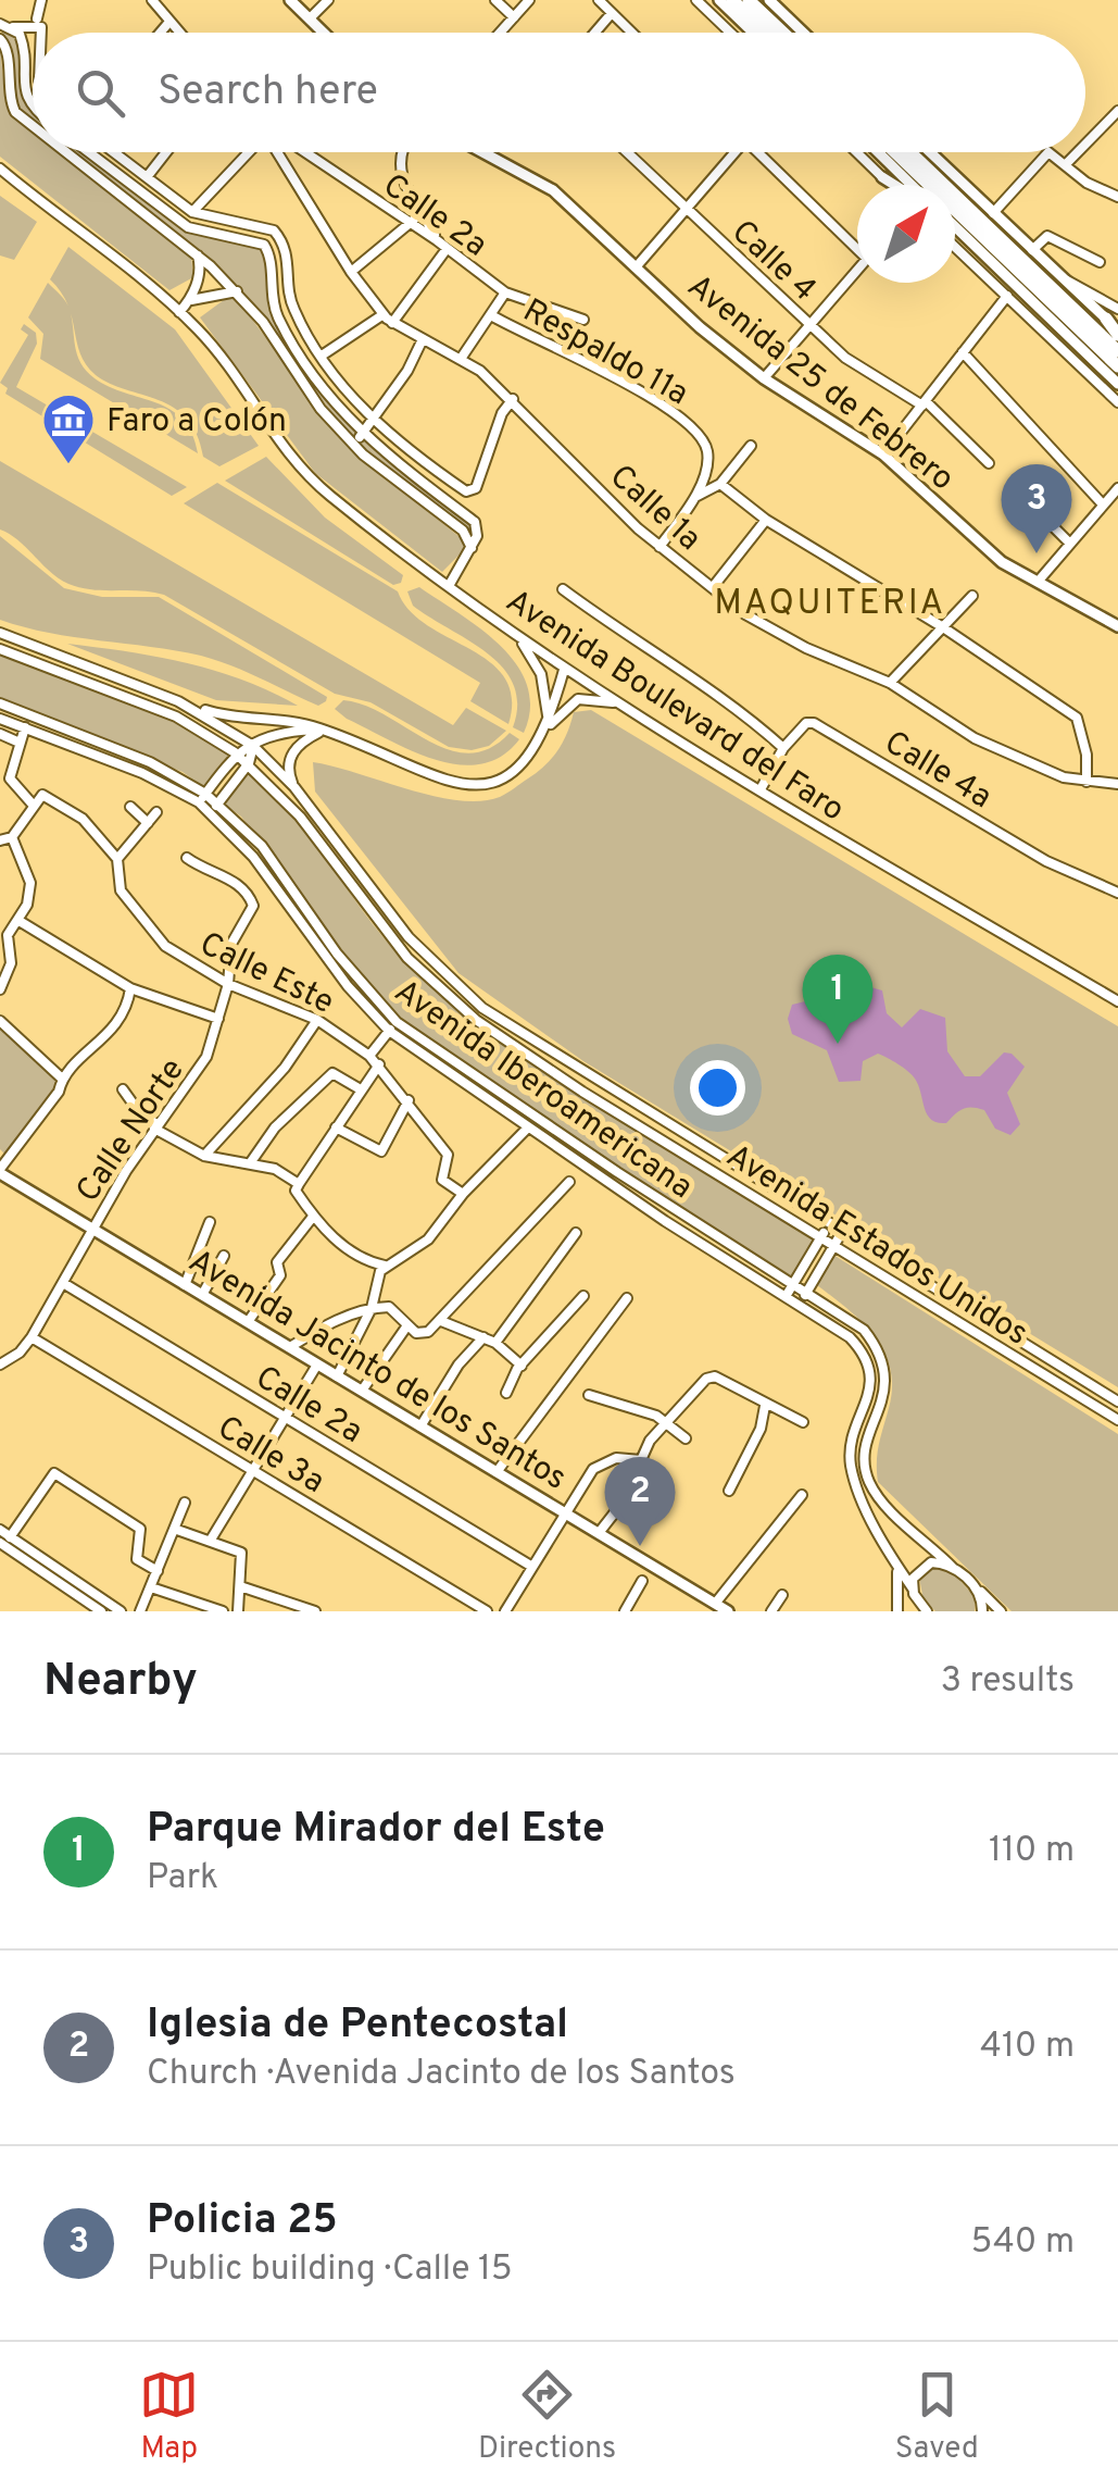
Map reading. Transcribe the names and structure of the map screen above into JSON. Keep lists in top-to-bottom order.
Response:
{
  "streets": {
    "main road": ["Avenida 25 de Febrero", "Avenida Jacinto de los Santos"],
    "street": [
      "Calle 2a",
      "Calle 4",
      "Respaldo 11a",
      "Calle 1a",
      "Avenida Boulevard del Faro",
      "Calle 4a",
      "Calle Este",
      "Avenida Iberoamericana",
      "Calle Norte",
      "Avenida Estados Unidos",
      "Calle 3a"
    ]
  },
  "crossings": [
    ["Calle 2a", "Calle Norte"],
    ["Respaldo 11a", "Calle 1a"],
    ["Calle Este", "Calle Norte"],
    ["Calle Norte", "Avenida Jacinto de los Santos"],
    ["Calle Norte", "Calle 3a"]
  ],
  "districts": ["MAQUITERIA"],
  "places": {
    "museum": ["Faro a Colón"]
  },
  "north": "top right",
  "page": {
    "search": "Search here",
    "pins": ["3", "1", "2"],
    "heading": ["Nearby", "3 results"],
    "list": [
      {
        "mark": "1",
        "name": "Parque Mirador del Este",
        "note": "Park",
        "value": "110 m"
      },
      {
        "mark": "2",
        "name": "Iglesia de Pentecostal",
        "note": "Church · Avenida Jacinto de los Santos",
        "value": "410 m"
      },
      {
        "mark": "3",
        "name": "Policia 25",
        "note": "Public building · Calle 15",
        "value": "540 m"
      }
    ],
    "nav": ["Map", "Directions", "Saved"]
  }
}
